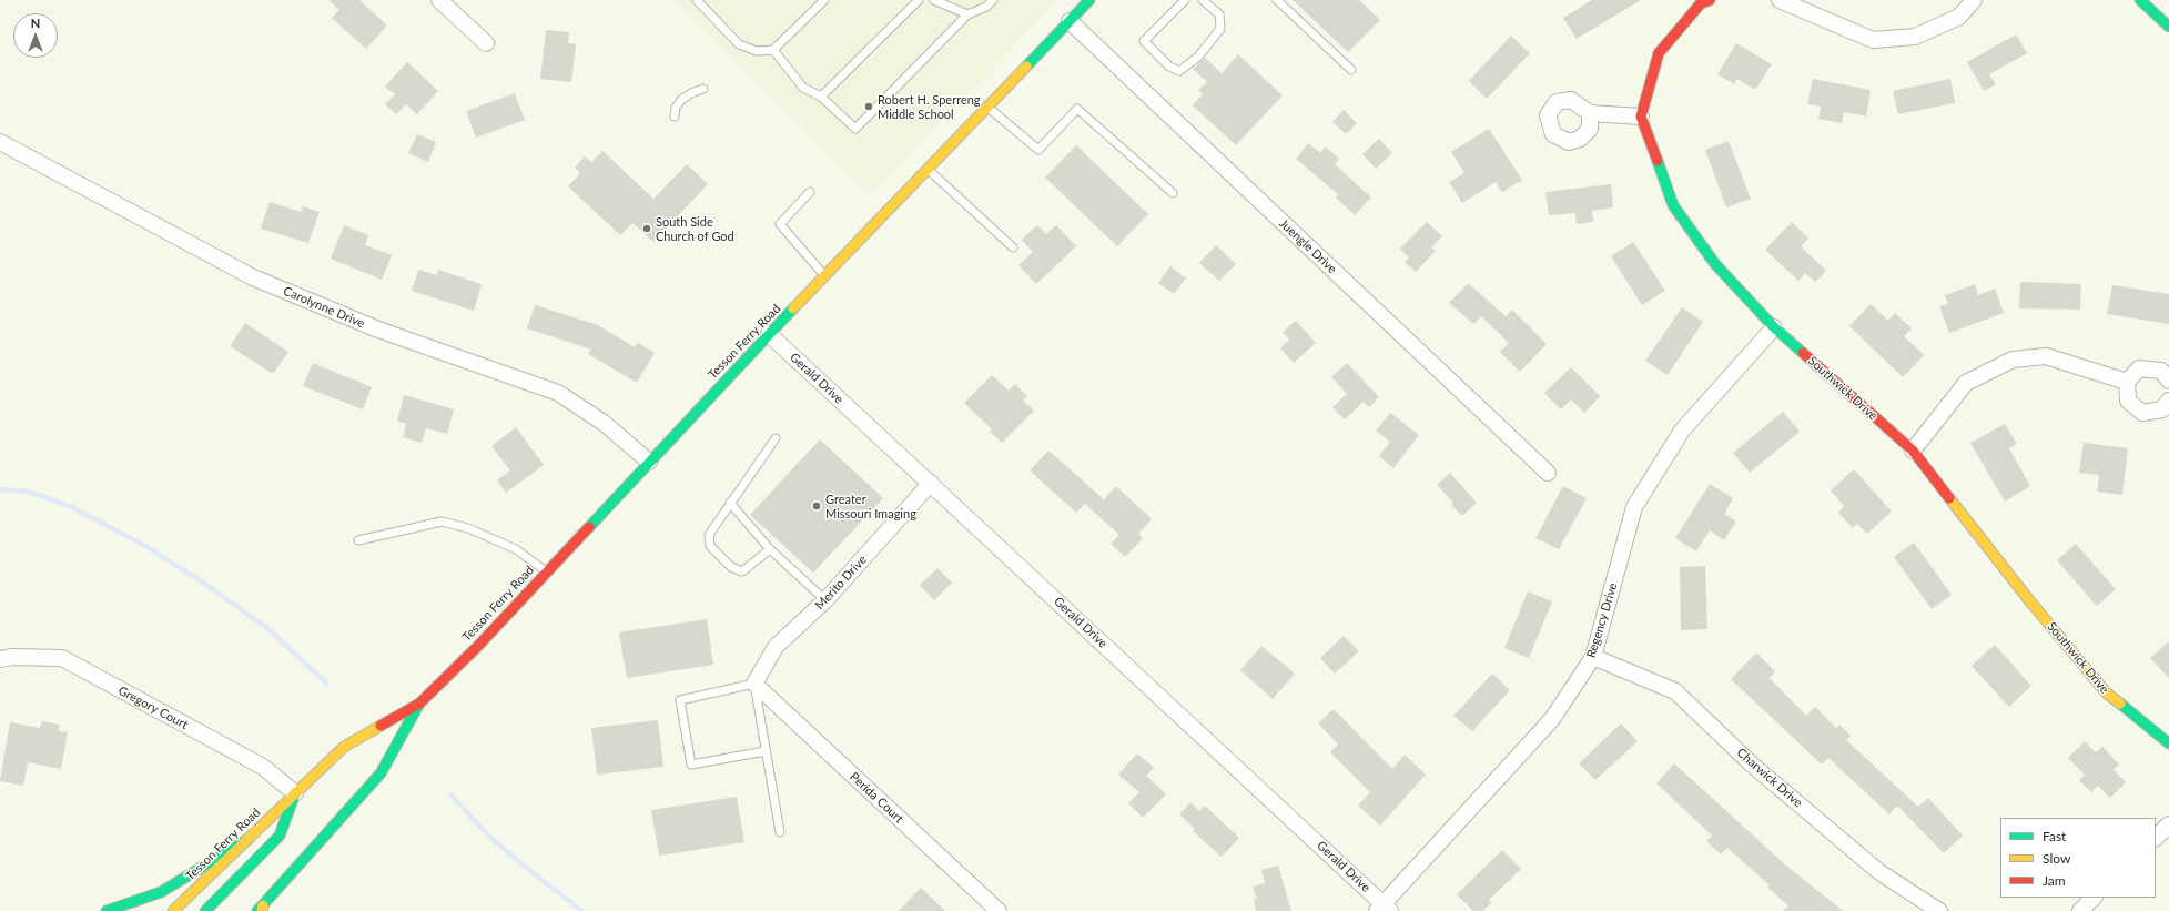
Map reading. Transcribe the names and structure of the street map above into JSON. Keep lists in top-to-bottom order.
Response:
{
  "streets": {
    "main road": ["Tesson Ferry Road", "Southwick Drive"],
    "street": [
      "Juengle Drive",
      "Carolynne Drive",
      "Gerald Drive",
      "Merito Drive",
      "Regency Drive",
      "Gregory Court",
      "Charwick Drive",
      "Perida Court"
    ]
  },
  "crossings": [
    ["Juengle Drive", "Tesson Ferry Road"],
    ["Carolynne Drive", "Tesson Ferry Road"],
    ["Tesson Ferry Road", "Gerald Drive"],
    ["Tesson Ferry Road", "Gregory Court"],
    ["Gerald Drive", "Merito Drive"],
    ["Gerald Drive", "Regency Drive"],
    ["Southwick Drive", "Regency Drive"],
    ["Merito Drive", "Perida Court"],
    ["Regency Drive", "Charwick Drive"]
  ],
  "places": ["Robert H. Sperreng Middle School", "South Side Church of God", "Greater Missouri Imaging"],
  "legend": ["Fast", "Slow", "Jam"],
  "north": "top"
}
